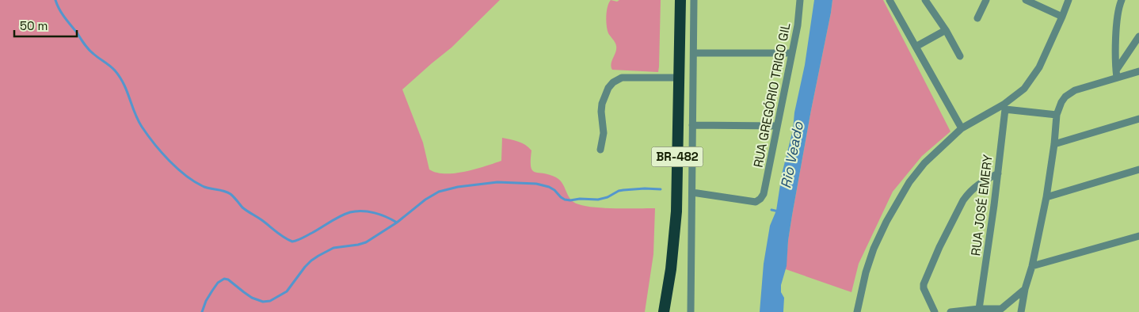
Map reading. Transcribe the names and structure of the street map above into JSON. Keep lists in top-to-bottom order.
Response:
{
  "streets": {
    "highway": ["BR-482"],
    "street": ["RUA GREGÓRIO TRIGO GIL", "RUA JOSÉ EMERY"]
  },
  "water": ["Rio Veado"],
  "scale_bar": "50 m"
}
